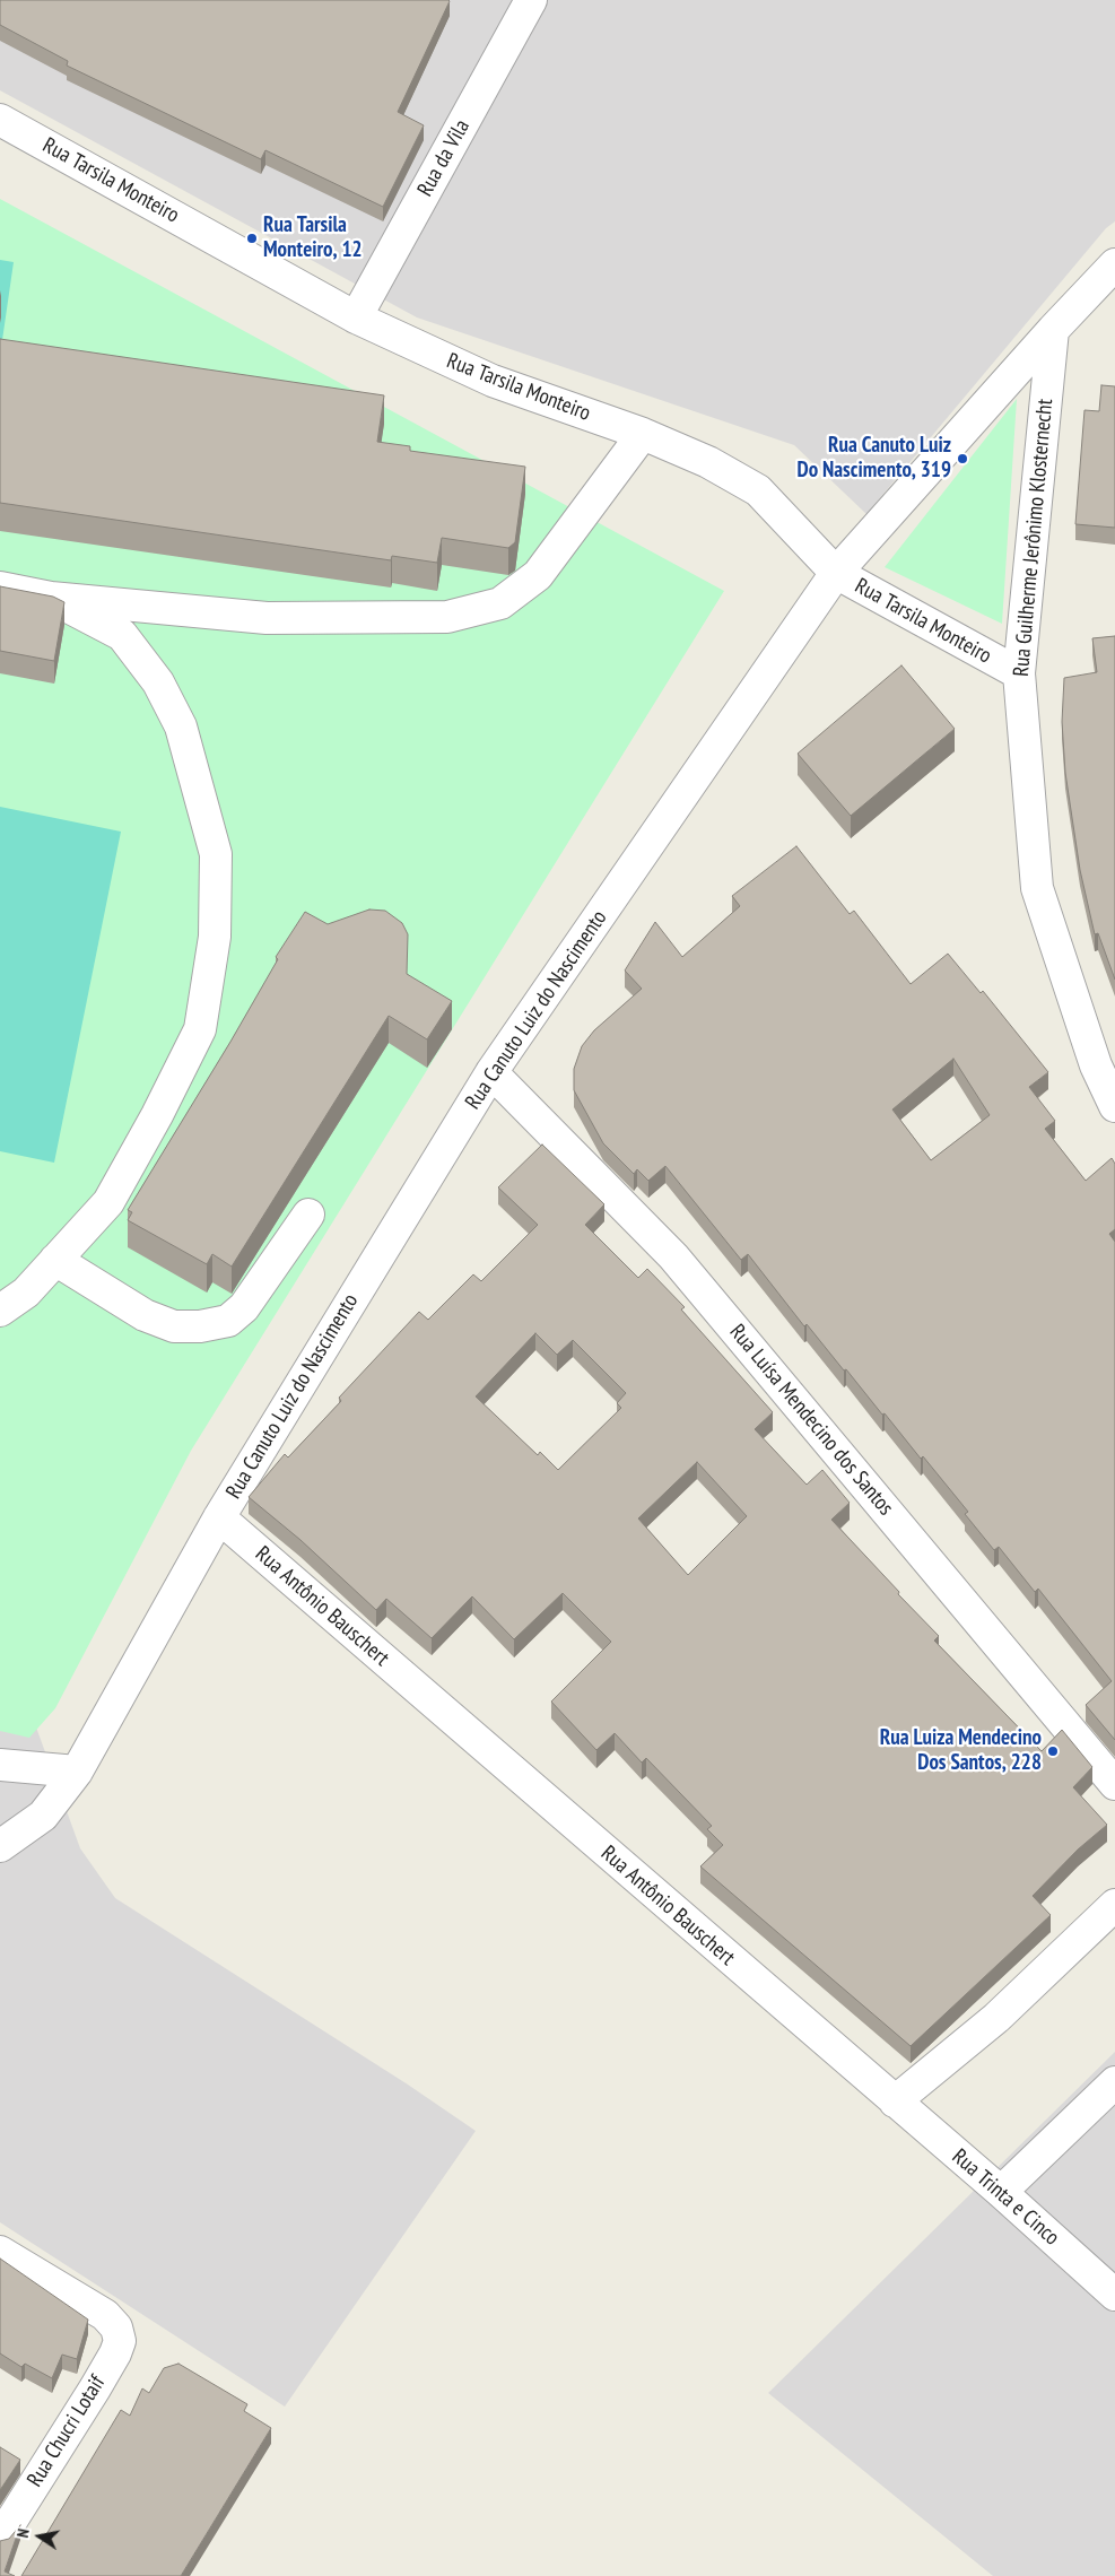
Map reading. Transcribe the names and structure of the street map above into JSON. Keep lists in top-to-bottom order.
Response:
{
  "streets": {
    "street": [
      "Rua da Vila",
      "Rua Tarsila Monteiro",
      "Rua Guilherme Jerônimo Klosternecht",
      "Rua Canuto Luiz do Nascimento",
      "Rua Luísa Mendecino dos Santos",
      "Rua Antônio Bauschert",
      "Rua Trinta e Cinco",
      "Rua Chucri Lotaif"
    ]
  },
  "crossings": [
    ["Rua da Vila", "Rua Tarsila Monteiro"],
    ["Rua Tarsila Monteiro", "Rua Guilherme Jerônimo Klosternecht"],
    ["Rua Tarsila Monteiro", "Rua Canuto Luiz do Nascimento"],
    ["Rua Guilherme Jerônimo Klosternecht", "Rua Canuto Luiz do Nascimento"],
    ["Rua Canuto Luiz do Nascimento", "Rua Luísa Mendecino dos Santos"],
    ["Rua Canuto Luiz do Nascimento", "Rua Antônio Bauschert"],
    ["Rua Antônio Bauschert", "Rua Trinta e Cinco"]
  ],
  "places": ["Rua Tarsila Monteiro, 12", "Rua Canuto Luiz Do Nascimento, 319", "Rua Luiza Mendecino Dos Santos, 228"],
  "north": "left"
}
